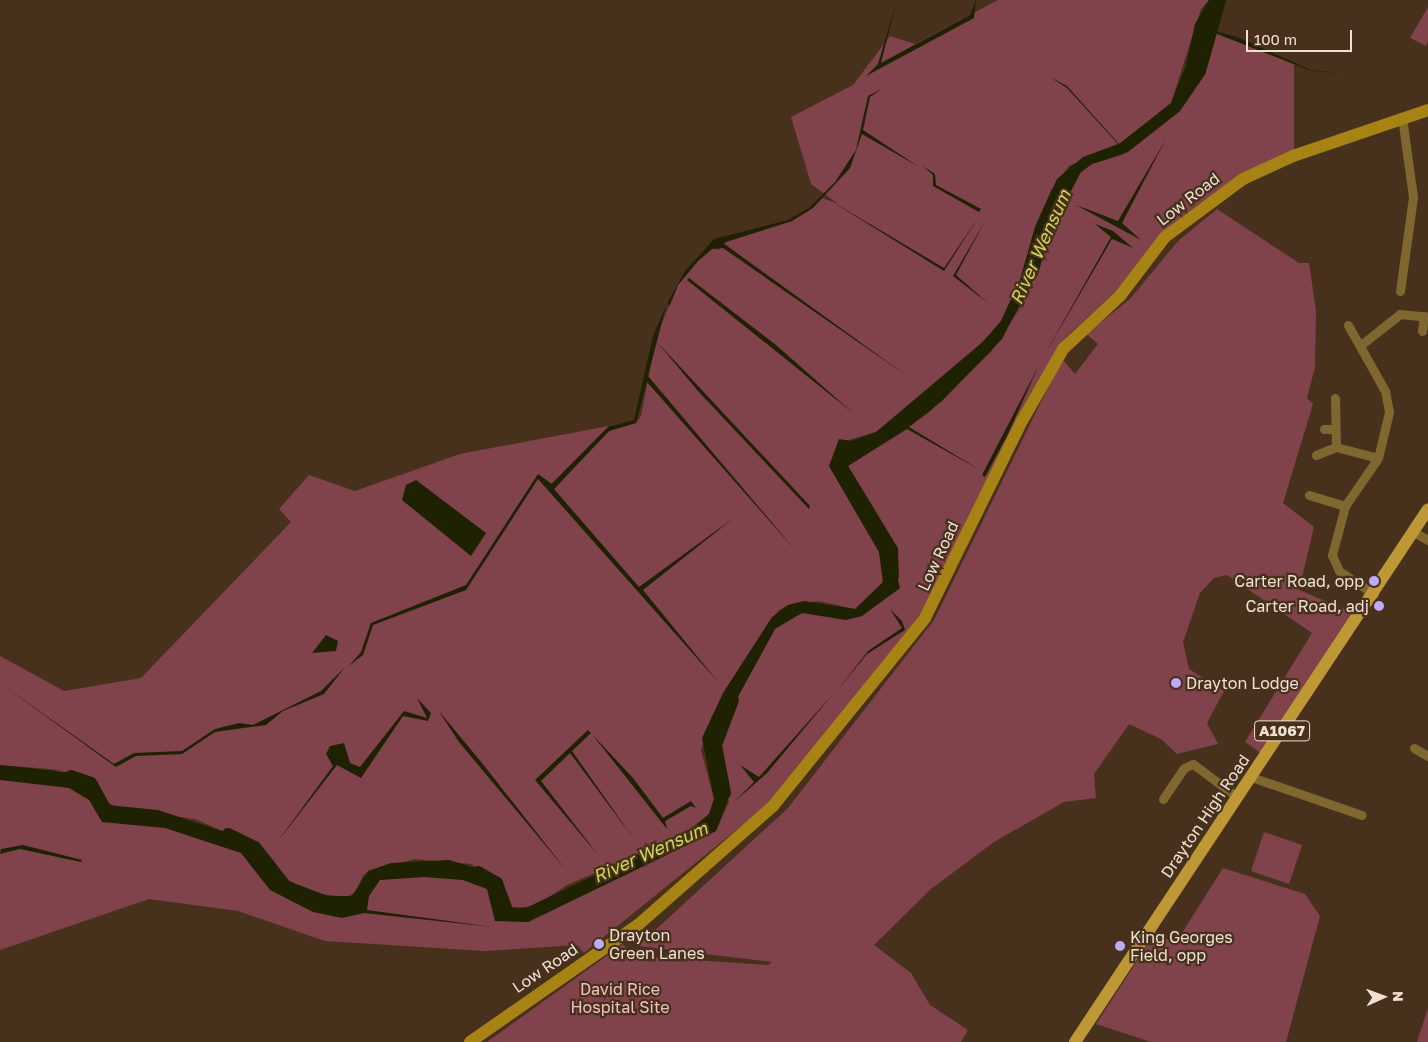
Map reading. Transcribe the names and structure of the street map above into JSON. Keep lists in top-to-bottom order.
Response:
{
  "streets": {
    "main road": ["A1067", "Drayton High Road"],
    "street": ["Low Road"]
  },
  "water": ["River Wensum"],
  "parks": ["David Rice Hospital Site"],
  "places": [
    "Carter Road, opp",
    "Carter Road, adj",
    "Drayton Lodge",
    "Drayton Green Lanes",
    "King Georges Field, opp"
  ],
  "scale_bar": "100 m",
  "north": "right"
}
